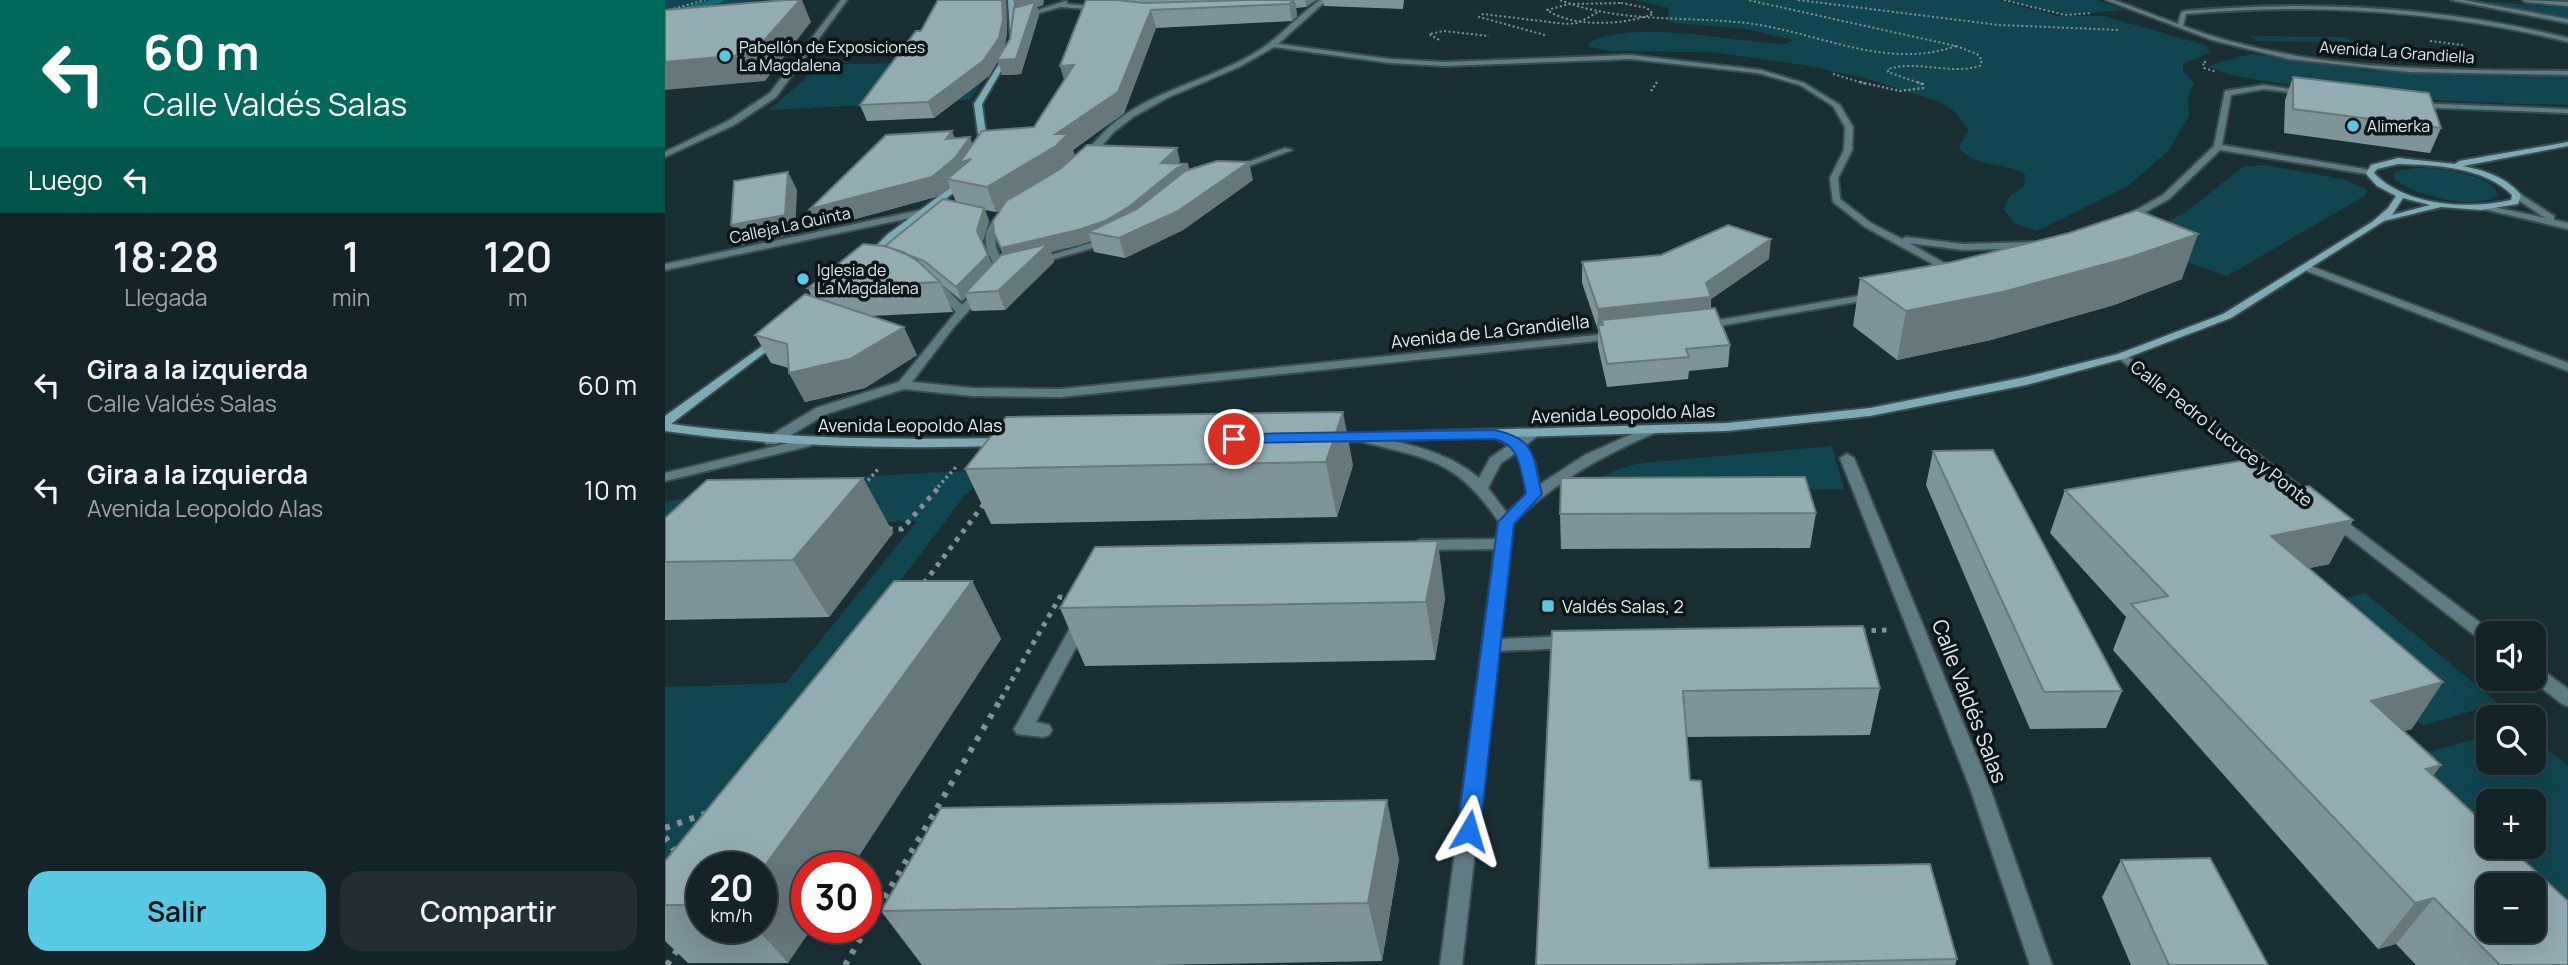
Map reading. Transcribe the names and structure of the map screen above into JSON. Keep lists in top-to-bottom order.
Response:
{
  "streets": {
    "main road": ["Avenida Leopoldo Alas"],
    "street": [
      "Avenida La Grandiella",
      "Calleja La Quinta",
      "Avenida de La Grandiella",
      "Calle Pedro Lucuce y Ponte",
      "Calle Valdés Salas"
    ]
  },
  "crossings": [
    ["Avenida Leopoldo Alas", "Calle Pedro Lucuce y Ponte"]
  ],
  "places": {
    "other": ["Pabellón de Exposiciones La Magdalena", "Alimerka", "Iglesia de La Magdalena"],
    "transit": ["Valdés Salas, 2"]
  },
  "page": {
    "turn": ["60 m", "Calle Valdés Salas"],
    "then": "Luego",
    "eta": [
      "18:28",
      "Llegada",
      "1",
      "min",
      "120",
      "m"
    ],
    "list": [
      {
        "name": "Gira a la izquierda",
        "note": "Calle Valdés Salas",
        "value": "60 m"
      },
      {
        "name": "Gira a la izquierda",
        "note": "Avenida Leopoldo Alas",
        "value": "10 m"
      }
    ],
    "map_buttons": ["+", "−"],
    "speed": "20 km/h",
    "limit": "30",
    "buttons": ["Salir", "Compartir"]
  }
}
